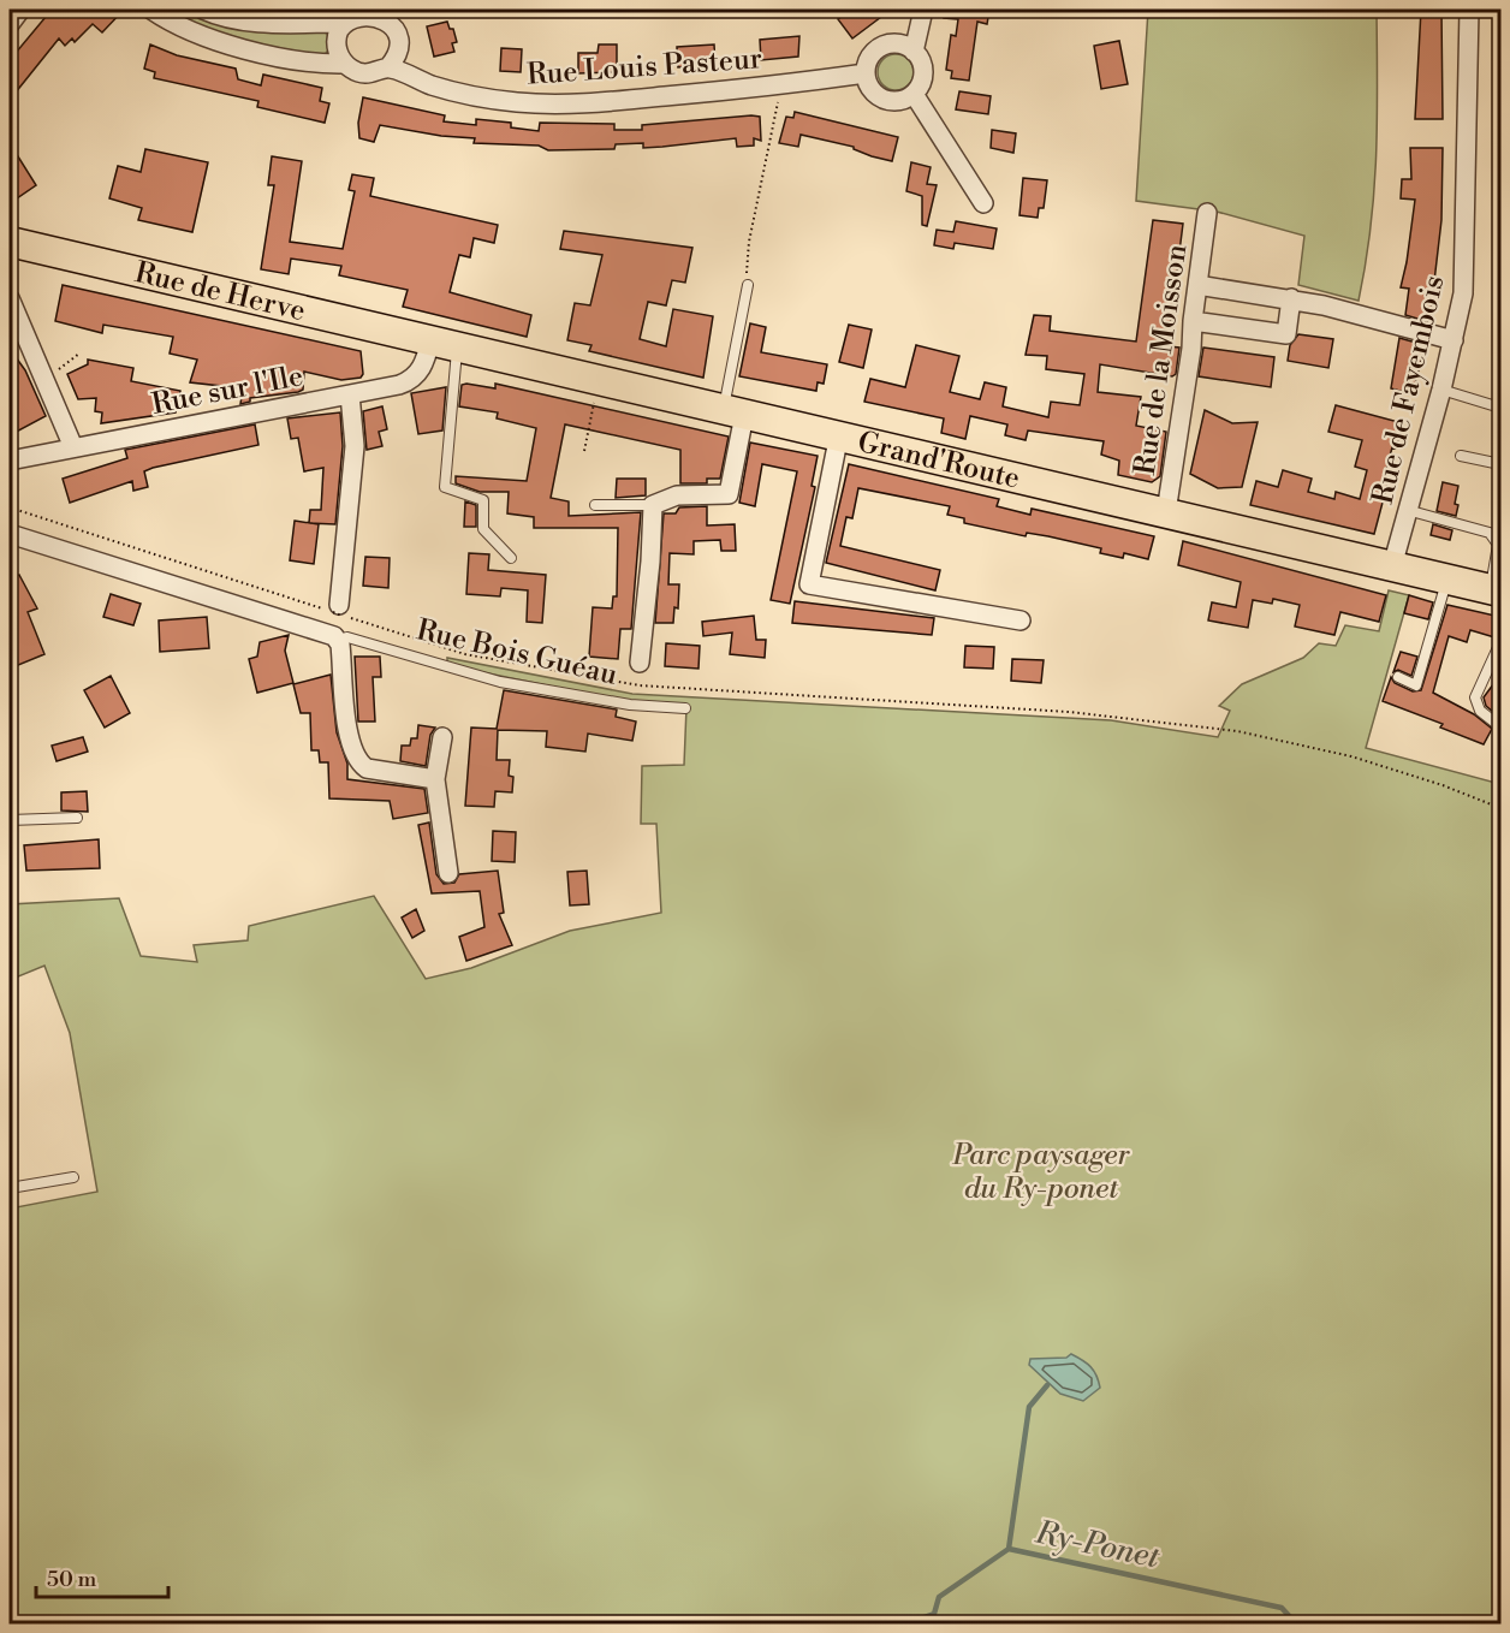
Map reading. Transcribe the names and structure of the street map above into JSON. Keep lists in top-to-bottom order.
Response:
{
  "streets": {
    "main road": ["Rue de Herve", "Grand'Route"],
    "street": [
      "Rue Louis Pasteur",
      "Rue de la Moisson",
      "Rue sur l'Ile",
      "Rue de Fayembois",
      "Rue Bois Guéau"
    ]
  },
  "crossings": [
    ["Rue de Herve", "Rue sur l'Ile"],
    ["Rue de Herve", "Grand'Route"],
    ["Rue de la Moisson", "Grand'Route"],
    ["Rue sur l'Ile", "Grand'Route"],
    ["Rue de Fayembois", "Grand'Route"]
  ],
  "water": ["Ry-Ponet"],
  "parks": ["Parc paysager du Ry-ponet"],
  "scale_bar": "50 m"
}
